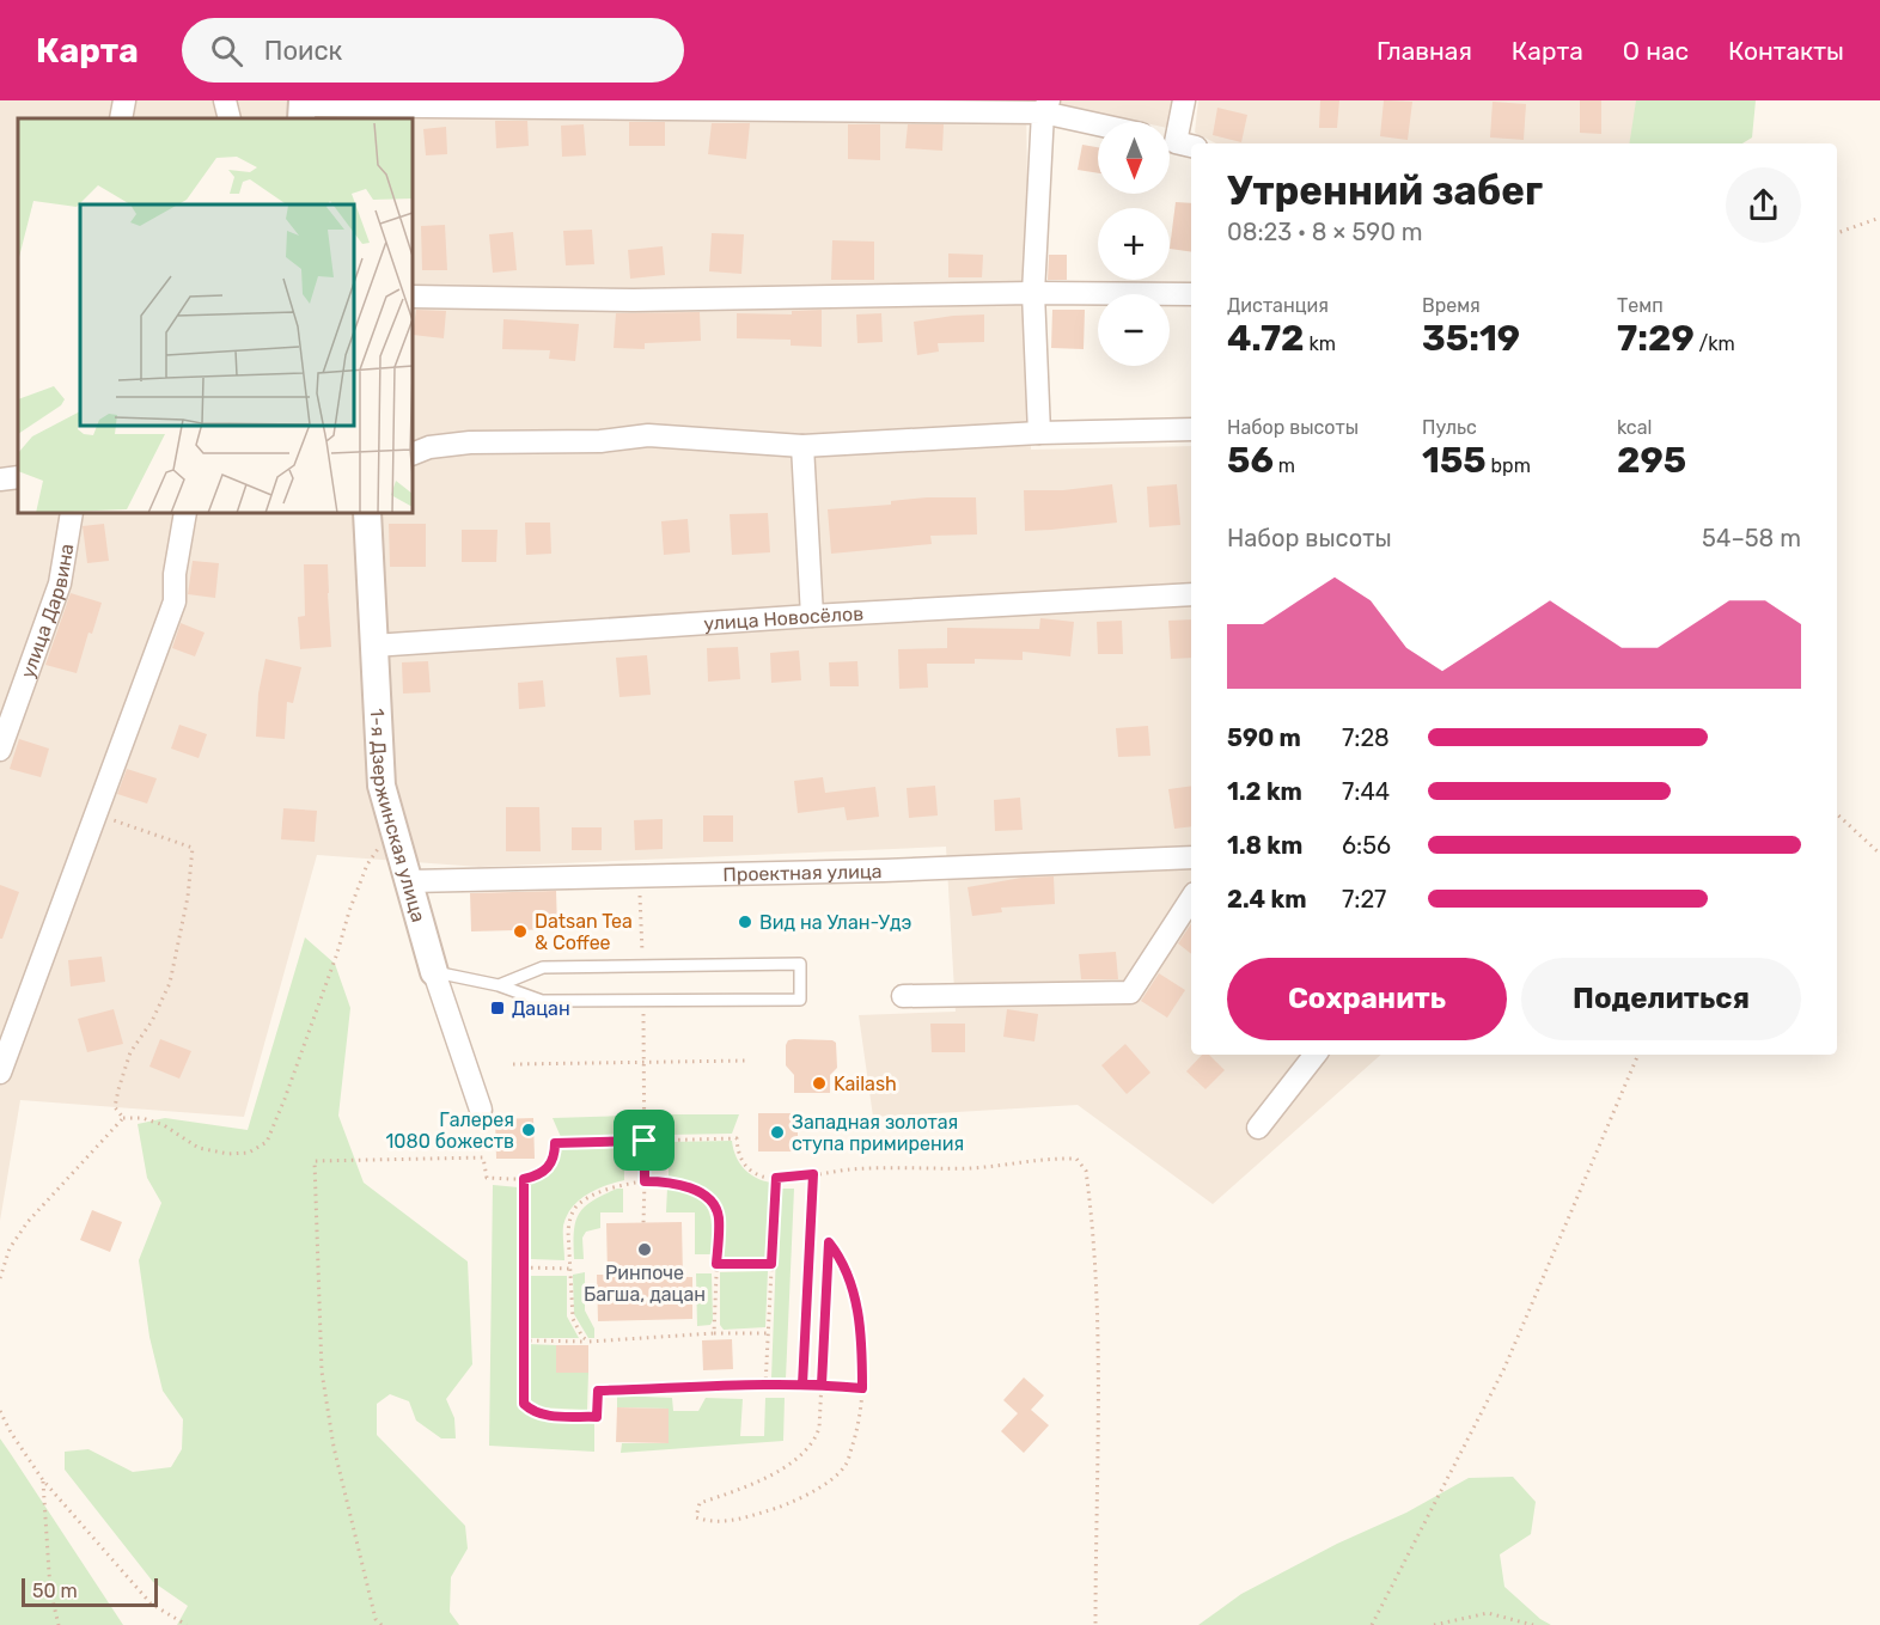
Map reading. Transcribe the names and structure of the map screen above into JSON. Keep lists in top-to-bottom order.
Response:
{
  "streets": {
    "street": [
      "улица Дарвина",
      "улица Новосёлов",
      "1-я Дзержинская улица",
      "Проектная улица"
    ]
  },
  "crossings": [
    ["улица Новосёлов", "1-я Дзержинская улица"],
    ["1-я Дзержинская улица", "Проектная улица"]
  ],
  "places": {
    "other": [
      "Вид на Улан-Удэ",
      "Datsan Tea & Coffee",
      "Kailash",
      "Галерея 1080 божеств",
      "Западная золотая ступа примирения",
      "Ринпоче Багша, дацан"
    ],
    "transit": ["Дацан"]
  },
  "scale_bar": "50 m",
  "north": "bottom",
  "page": {
    "header": "Карта",
    "search": "Поиск",
    "nav": [
      "Главная",
      "Карта",
      "О нас",
      "Контакты"
    ],
    "map_buttons": ["+", "−"],
    "heading": ["Утренний забег", "08:23 · 8 × 590 m"],
    "stats": [
      ["Дистанция", "4.72 km"],
      ["Время", "35:19"],
      ["Темп", "7:29 /km"],
      ["Набор высоты", "56 m"],
      ["Пульс", "155 bpm"],
      ["kcal", "295"]
    ],
    "chart": ["Набор высоты", "54–58 m"],
    "list": [
      {
        "name": "590 m",
        "note": "7:28"
      },
      {
        "name": "1.2 km",
        "note": "7:44"
      },
      {
        "name": "1.8 km",
        "note": "6:56"
      },
      {
        "name": "2.4 km",
        "note": "7:27"
      }
    ],
    "buttons": ["Сохранить", "Поделиться"],
    "scale": "50 m"
  }
}
